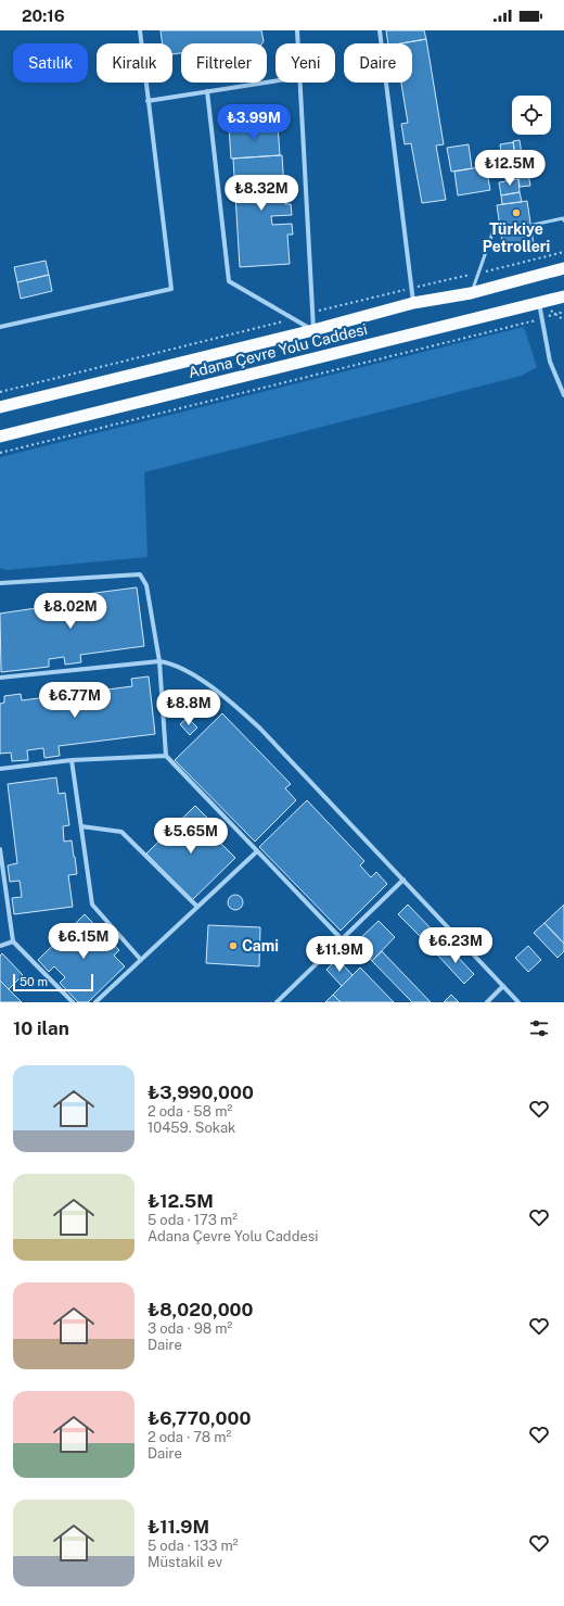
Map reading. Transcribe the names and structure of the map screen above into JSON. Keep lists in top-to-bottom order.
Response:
{
  "streets": {
    "highway": ["Adana Çevre Yolu Caddesi"]
  },
  "places": ["Türkiye Petrolleri", "Cami"],
  "scale_bar": "50 m",
  "page": {
    "status": "20:16",
    "chip": [
      "Satılık",
      "Kiralık",
      "Filtreler",
      "Yeni",
      "Daire"
    ],
    "price": [
      "₺3.99M",
      "₺12.5M",
      "₺8.32M",
      "₺8.02M",
      "₺6.77M",
      "₺8.8M",
      "₺5.65M",
      "₺6.15M",
      "₺6.23M",
      "₺11.9M"
    ],
    "scale": "50 m",
    "heading": "10 ilan",
    "list": [
      {
        "name": "₺3,990,000",
        "note": "2 oda · 58 m² · 10459. Sokak"
      },
      {
        "name": "₺12.5M",
        "note": "5 oda · 173 m² · Adana Çevre Yolu Caddesi"
      },
      {
        "name": "₺8,020,000",
        "note": "3 oda · 98 m² · Daire"
      },
      {
        "name": "₺6,770,000",
        "note": "2 oda · 78 m² · Daire"
      },
      {
        "name": "₺11.9M",
        "note": "5 oda · 133 m² · Müstakil ev"
      }
    ]
  }
}
